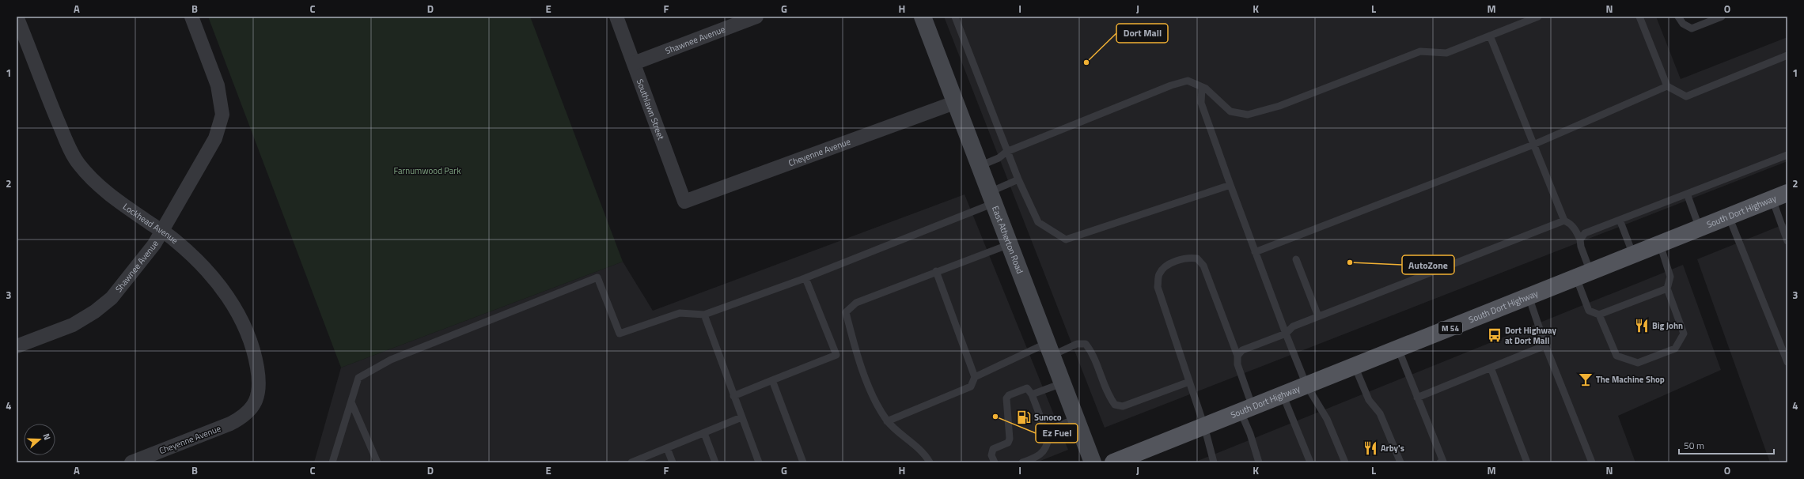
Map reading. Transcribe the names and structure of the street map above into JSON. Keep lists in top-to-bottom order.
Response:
{
  "streets": {
    "main road": ["South Dort Highway", "M 54"],
    "street": [
      "Shawnee Avenue",
      "Southlawn Street",
      "Cheyenne Avenue",
      "Lockhead Avenue",
      "East Atherton Road"
    ]
  },
  "crossings": [
    ["Shawnee Avenue", "Southlawn Street"],
    ["Shawnee Avenue", "Lockhead Avenue"],
    ["Southlawn Street", "Cheyenne Avenue"],
    ["Cheyenne Avenue", "Lockhead Avenue"],
    ["Cheyenne Avenue", "East Atherton Road"]
  ],
  "parks": ["Farnumwood Park"],
  "places": {
    "other": ["Dort Mall", "AutoZone", "Ez Fuel"],
    "restaurant": ["Big John", "Arby's"],
    "bus stop": ["Dort Highway at Dort Mall"],
    "bar": ["The Machine Shop"],
    "fuel station": ["Sunoco"]
  },
  "scale_bar": "50 m",
  "north": "right",
  "grid": {
    "columns": [
      "A",
      "B",
      "C",
      "D",
      "E",
      "F",
      "G",
      "H",
      "I",
      "J",
      "K",
      "L",
      "M",
      "N",
      "O"
    ],
    "rows": [
      "1",
      "2",
      "3",
      "4"
    ]
  }
}
